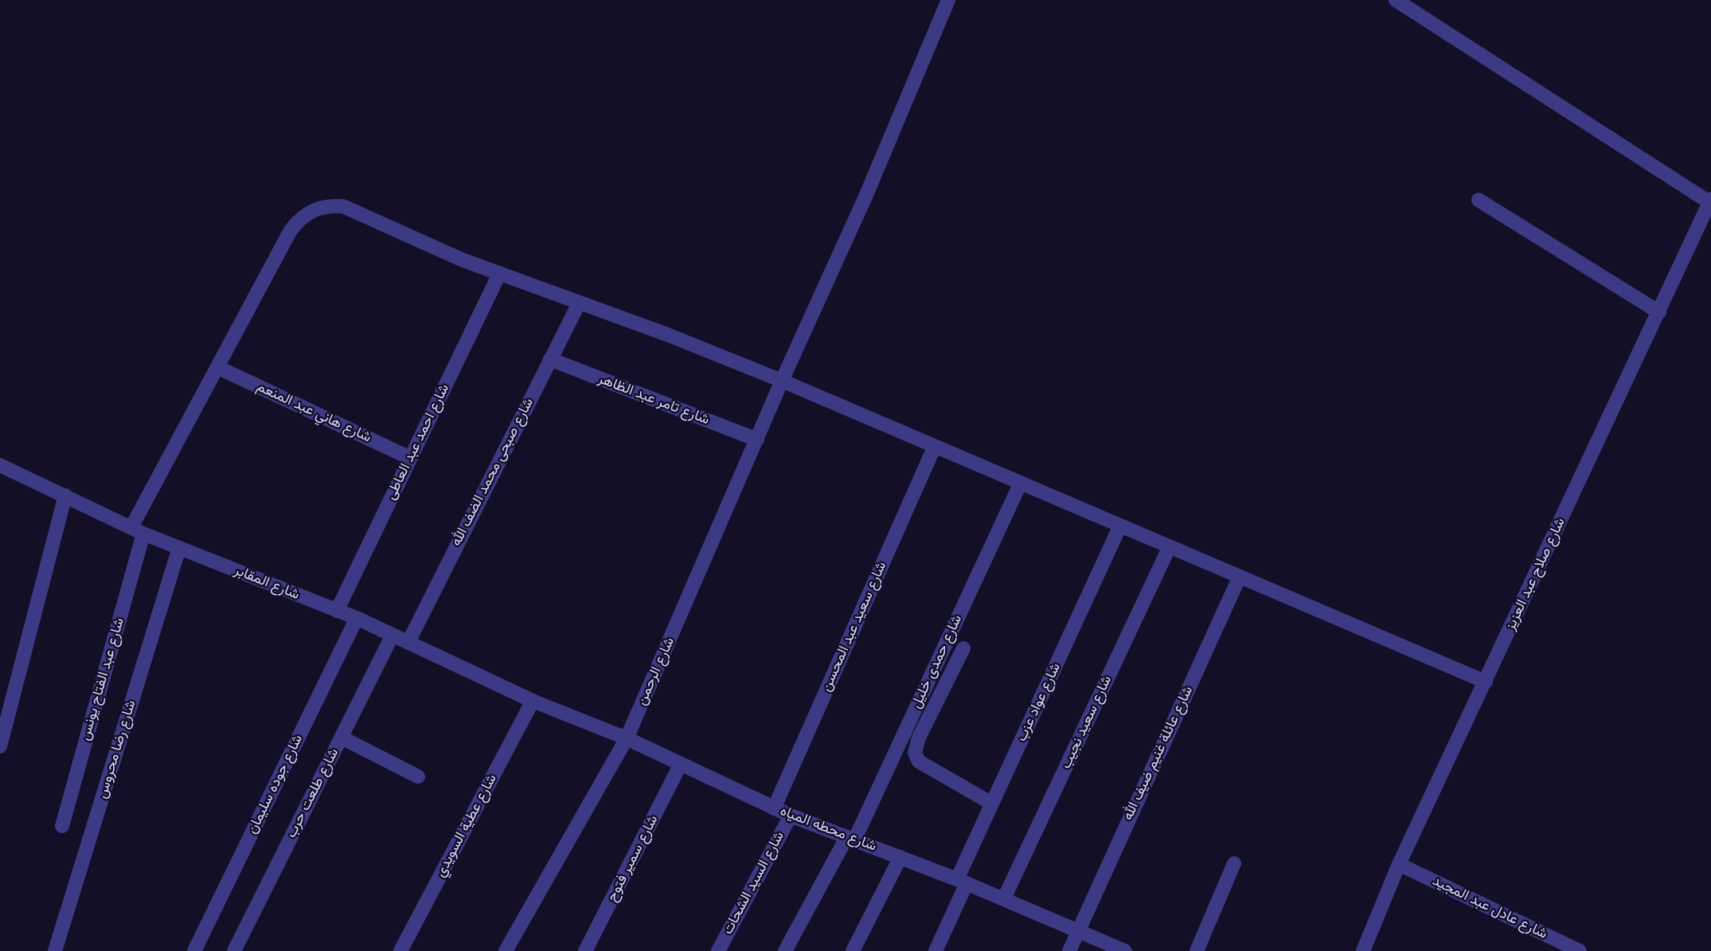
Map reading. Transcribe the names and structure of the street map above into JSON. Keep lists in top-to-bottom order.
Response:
{
  "streets": {
    "street": [
      "شارع تامر عبد الظاهر",
      "شارع هاني عبد المنعم",
      "شارع احمد عبد العاطى",
      "شارع صبحى محمد الضف الله",
      "شارع صلاح عبد العزيز",
      "شارع المقابر",
      "شارع سعيد عبد المحسن",
      "شارع حمدى خليل",
      "شارع الرحمن",
      "شارع عبد الفتاح يونس",
      "شارع عواد عزب",
      "شارع سعيد نجيب",
      "شارع رضا محروس",
      "شارع عائلة غنيم ضيف الله",
      "شارع جوده سليمان",
      "شارع طلعت حرب",
      "شارع عطية السويدي",
      "شارع محطه المياه",
      "شارع سمير فتوح",
      "شارع السيد الشحات",
      "شارع عادل عبد المجيد"
    ]
  },
  "crossings": [
    ["شارع تامر عبد الظاهر", "شارع صبحى محمد الضف الله"],
    ["شارع تامر عبد الظاهر", "شارع الرحمن"],
    ["شارع هاني عبد المنعم", "شارع احمد عبد العاطى"],
    ["شارع هاني عبد المنعم", "شارع عبد الفتاح يونس"],
    ["شارع احمد عبد العاطى", "شارع المقابر"],
    ["شارع احمد عبد العاطى", "شارع عبد الفتاح يونس"],
    ["شارع صبحى محمد الضف الله", "شارع المقابر"],
    ["شارع صبحى محمد الضف الله", "شارع عبد الفتاح يونس"],
    ["شارع صلاح عبد العزيز", "شارع عبد الفتاح يونس"],
    ["شارع صلاح عبد العزيز", "شارع عادل عبد المجيد"],
    ["شارع المقابر", "شارع عبد الفتاح يونس"],
    ["شارع المقابر", "شارع رضا محروس"],
    ["شارع المقابر", "شارع جوده سليمان"],
    ["شارع المقابر", "شارع طلعت حرب"],
    ["شارع المقابر", "شارع عطية السويدي"],
    ["شارع المقابر", "شارع محطه المياه"],
    ["شارع سعيد عبد المحسن", "شارع عبد الفتاح يونس"],
    ["شارع سعيد عبد المحسن", "شارع محطه المياه"],
    ["شارع حمدى خليل", "شارع عبد الفتاح يونس"],
    ["شارع حمدى خليل", "شارع محطه المياه"],
    ["شارع الرحمن", "شارع عبد الفتاح يونس"],
    ["شارع الرحمن", "شارع محطه المياه"],
    ["شارع عبد الفتاح يونس", "شارع عواد عزب"],
    ["شارع عبد الفتاح يونس", "شارع سعيد نجيب"],
    ["شارع عبد الفتاح يونس", "شارع عائلة غنيم ضيف الله"],
    ["شارع عواد عزب", "شارع محطه المياه"],
    ["شارع سعيد نجيب", "شارع محطه المياه"],
    ["شارع عائلة غنيم ضيف الله", "شارع محطه المياه"],
    ["شارع عطية السويدي", "شارع محطه المياه"],
    ["شارع محطه المياه", "شارع سمير فتوح"],
    ["شارع محطه المياه", "شارع السيد الشحات"]
  ]
}
